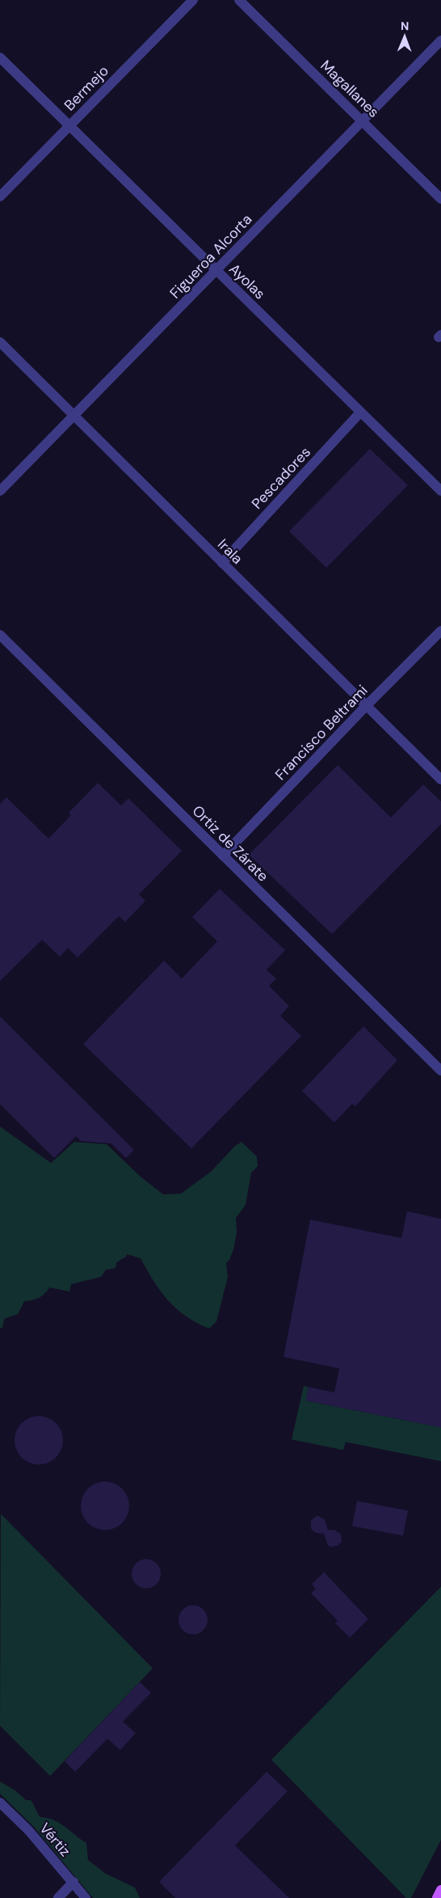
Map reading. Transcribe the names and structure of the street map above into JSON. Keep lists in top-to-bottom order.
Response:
{
  "streets": {
    "street": [
      "Bermejo",
      "Magallanes",
      "Figueroa Alcorta",
      "Ayolas",
      "Pescadores",
      "Irala",
      "Francisco Beltrami",
      "Ortiz de Zárate",
      "Vértiz"
    ]
  },
  "crossings": [
    ["Bermejo", "Ayolas"],
    ["Magallanes", "Figueroa Alcorta"],
    ["Figueroa Alcorta", "Ayolas"],
    ["Figueroa Alcorta", "Irala"],
    ["Ayolas", "Pescadores"],
    ["Pescadores", "Irala"],
    ["Irala", "Francisco Beltrami"],
    ["Francisco Beltrami", "Ortiz de Zárate"]
  ],
  "north": "top"
}
